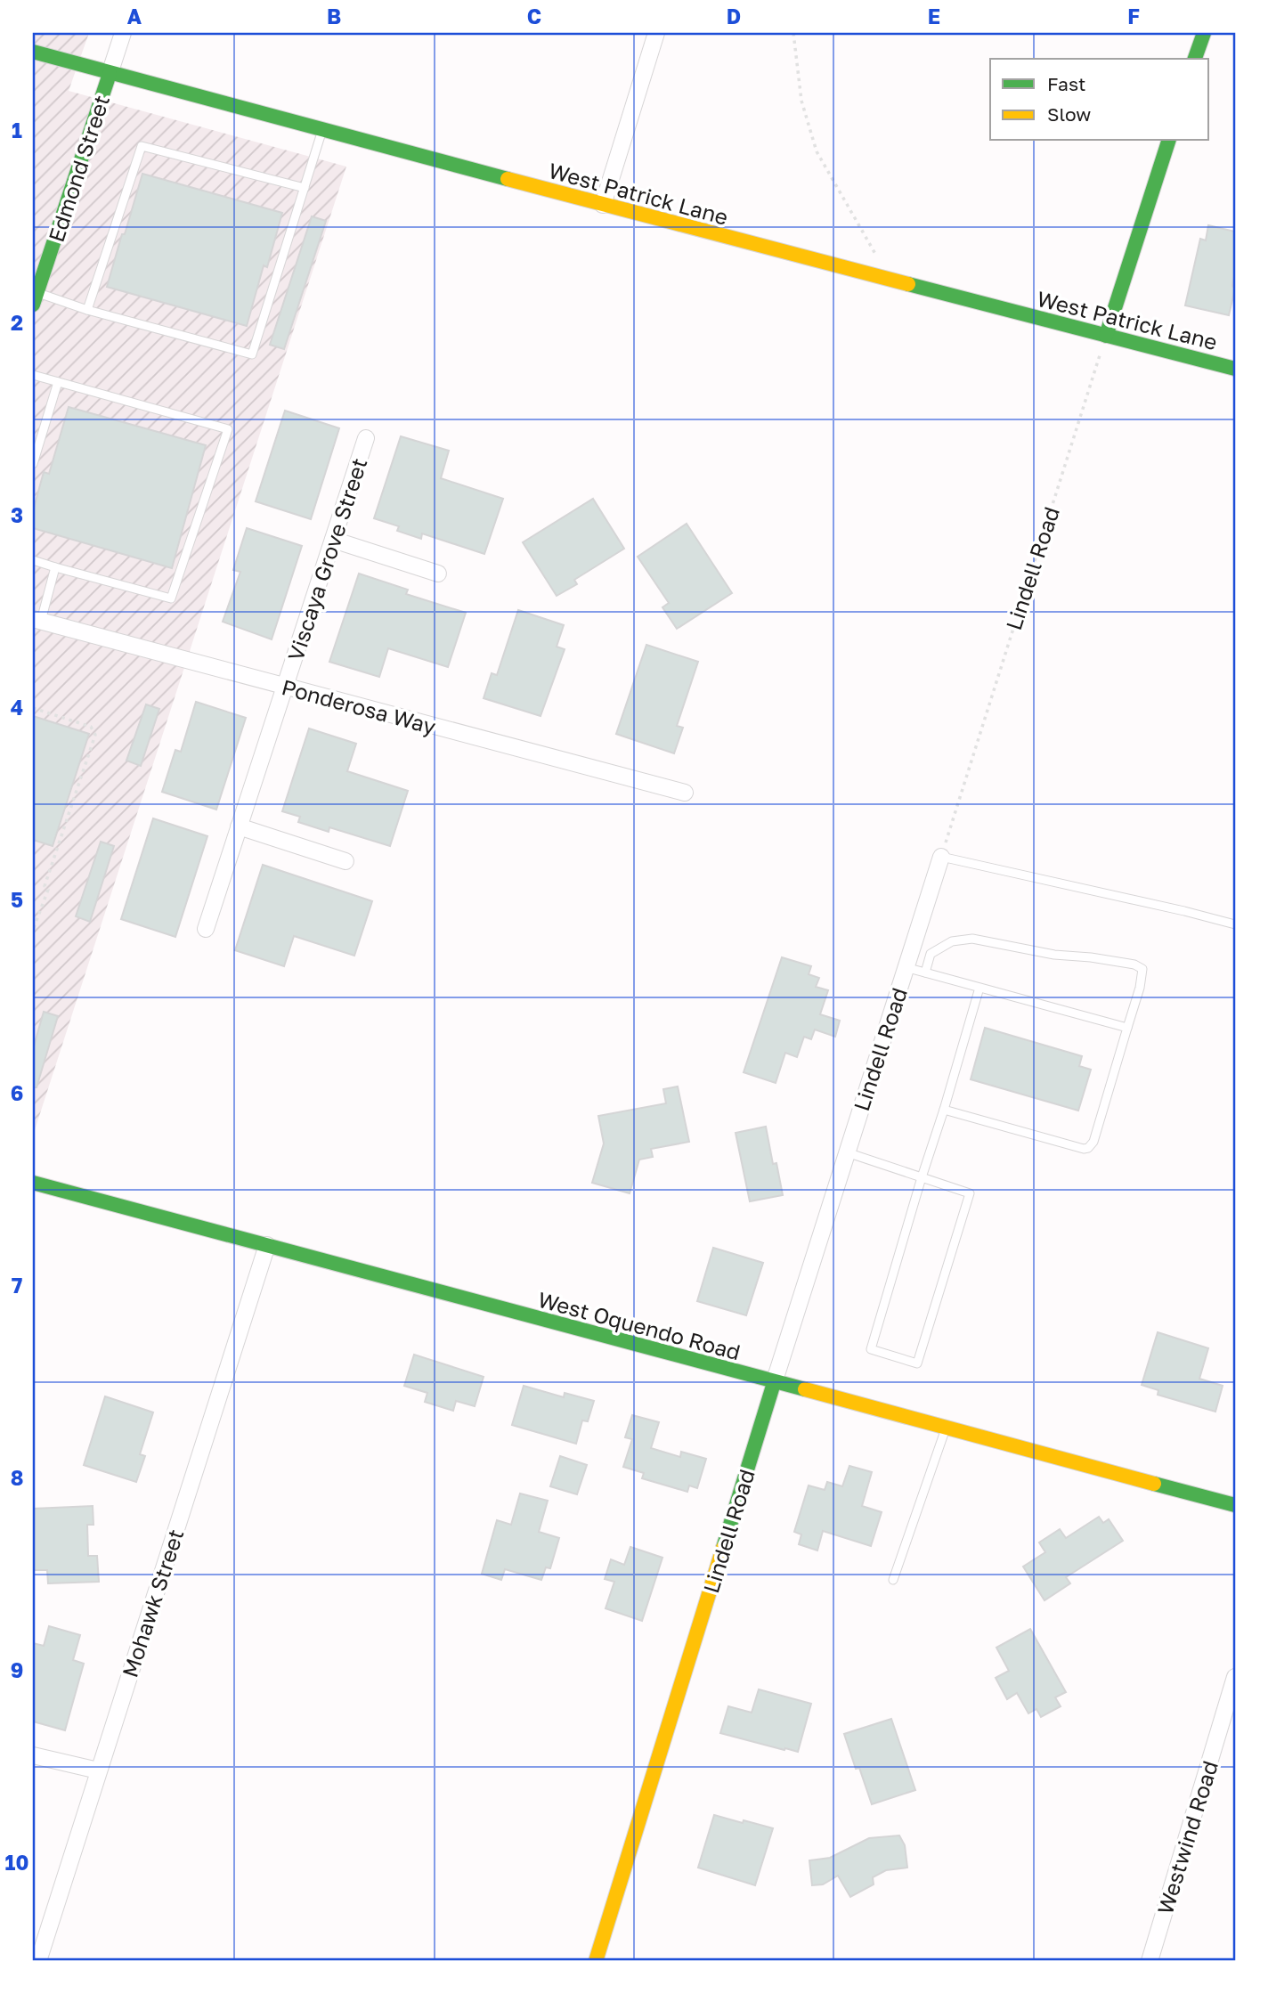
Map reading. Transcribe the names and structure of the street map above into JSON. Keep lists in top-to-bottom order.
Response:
{
  "streets": {
    "street": [
      "Edmond Street",
      "West Patrick Lane",
      "Viscaya Grove Street",
      "Lindell Road",
      "Ponderosa Way",
      "West Oquendo Road",
      "Mohawk Street",
      "Westwind Road"
    ]
  },
  "crossings": [
    ["Edmond Street", "West Patrick Lane"],
    ["West Patrick Lane", "Lindell Road"],
    ["Viscaya Grove Street", "Ponderosa Way"],
    ["Lindell Road", "West Oquendo Road"],
    ["West Oquendo Road", "Mohawk Street"]
  ],
  "legend": ["Fast", "Slow"],
  "grid": {
    "columns": [
      "A",
      "B",
      "C",
      "D",
      "E",
      "F"
    ],
    "rows": [
      "1",
      "2",
      "3",
      "4",
      "5",
      "6",
      "7",
      "8",
      "9",
      "10"
    ]
  }
}
